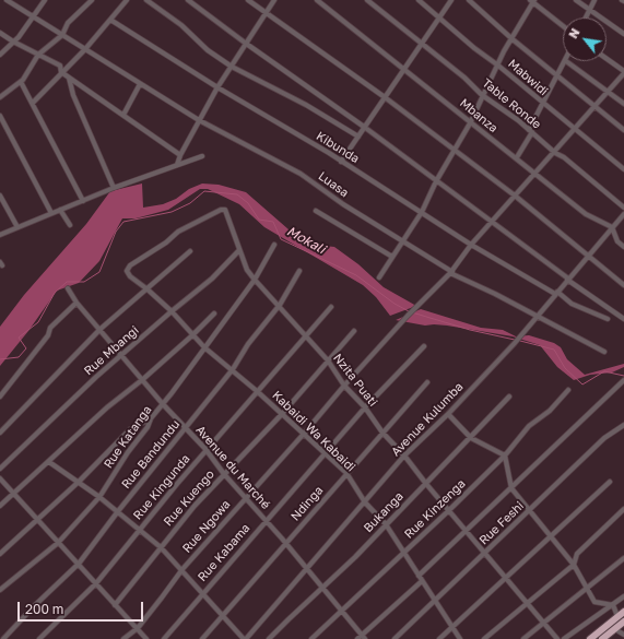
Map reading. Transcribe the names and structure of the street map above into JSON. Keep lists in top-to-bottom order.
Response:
{
  "streets": {
    "street": [
      "Mabwidi",
      "Table Ronde",
      "Mbanza",
      "Kibunda",
      "Luasa",
      "Rue Mbangi",
      "Nzita Puati",
      "Avenue Kulumba",
      "Kabaidi Wa Kabaidi",
      "Rue Katanga",
      "Rue Bandundu",
      "Avenue du Marché",
      "Rue Kingunda",
      "Rue Kuengo",
      "Ndinga",
      "Rue Kinzenga",
      "Bukanga",
      "Rue Feshi",
      "Rue Ngowa",
      "Rue Kabama"
    ]
  },
  "crossings": [
    ["Mabwidi", "Rue Ngowa"],
    ["Table Ronde", "Rue Ngowa"],
    ["Mbanza", "Avenue Kulumba"],
    ["Mbanza", "Rue Ngowa"],
    ["Kibunda", "Avenue Kulumba"],
    ["Kibunda", "Rue Ngowa"],
    ["Luasa", "Avenue Kulumba"],
    ["Luasa", "Rue Ngowa"],
    ["Rue Mbangi", "Nzita Puati"],
    ["Rue Mbangi", "Kabaidi Wa Kabaidi"],
    ["Rue Mbangi", "Avenue du Marché"],
    ["Nzita Puati", "Avenue Kulumba"],
    ["Nzita Puati", "Kabaidi Wa Kabaidi"],
    ["Nzita Puati", "Rue Katanga"],
    ["Nzita Puati", "Rue Bandundu"],
    ["Nzita Puati", "Rue Kingunda"],
    ["Nzita Puati", "Rue Kuengo"],
    ["Nzita Puati", "Ndinga"],
    ["Nzita Puati", "Rue Kinzenga"],
    ["Nzita Puati", "Bukanga"],
    ["Nzita Puati", "Rue Feshi"],
    ["Nzita Puati", "Rue Ngowa"],
    ["Nzita Puati", "Rue Kabama"],
    ["Avenue Kulumba", "Kabaidi Wa Kabaidi"],
    ["Avenue Kulumba", "Avenue du Marché"],
    ["Kabaidi Wa Kabaidi", "Rue Katanga"],
    ["Kabaidi Wa Kabaidi", "Rue Bandundu"],
    ["Kabaidi Wa Kabaidi", "Rue Kingunda"],
    ["Kabaidi Wa Kabaidi", "Rue Kuengo"],
    ["Kabaidi Wa Kabaidi", "Ndinga"],
    ["Kabaidi Wa Kabaidi", "Rue Kinzenga"],
    ["Kabaidi Wa Kabaidi", "Bukanga"],
    ["Kabaidi Wa Kabaidi", "Rue Feshi"],
    ["Kabaidi Wa Kabaidi", "Rue Ngowa"],
    ["Kabaidi Wa Kabaidi", "Rue Kabama"],
    ["Rue Katanga", "Avenue du Marché"],
    ["Rue Bandundu", "Avenue du Marché"],
    ["Avenue du Marché", "Rue Kingunda"],
    ["Avenue du Marché", "Rue Kuengo"],
    ["Avenue du Marché", "Ndinga"],
    ["Avenue du Marché", "Rue Kinzenga"],
    ["Avenue du Marché", "Bukanga"],
    ["Avenue du Marché", "Rue Ngowa"],
    ["Avenue du Marché", "Rue Kabama"]
  ],
  "water": ["Mokali"],
  "scale_bar": "200 m",
  "north": "top left"
}
